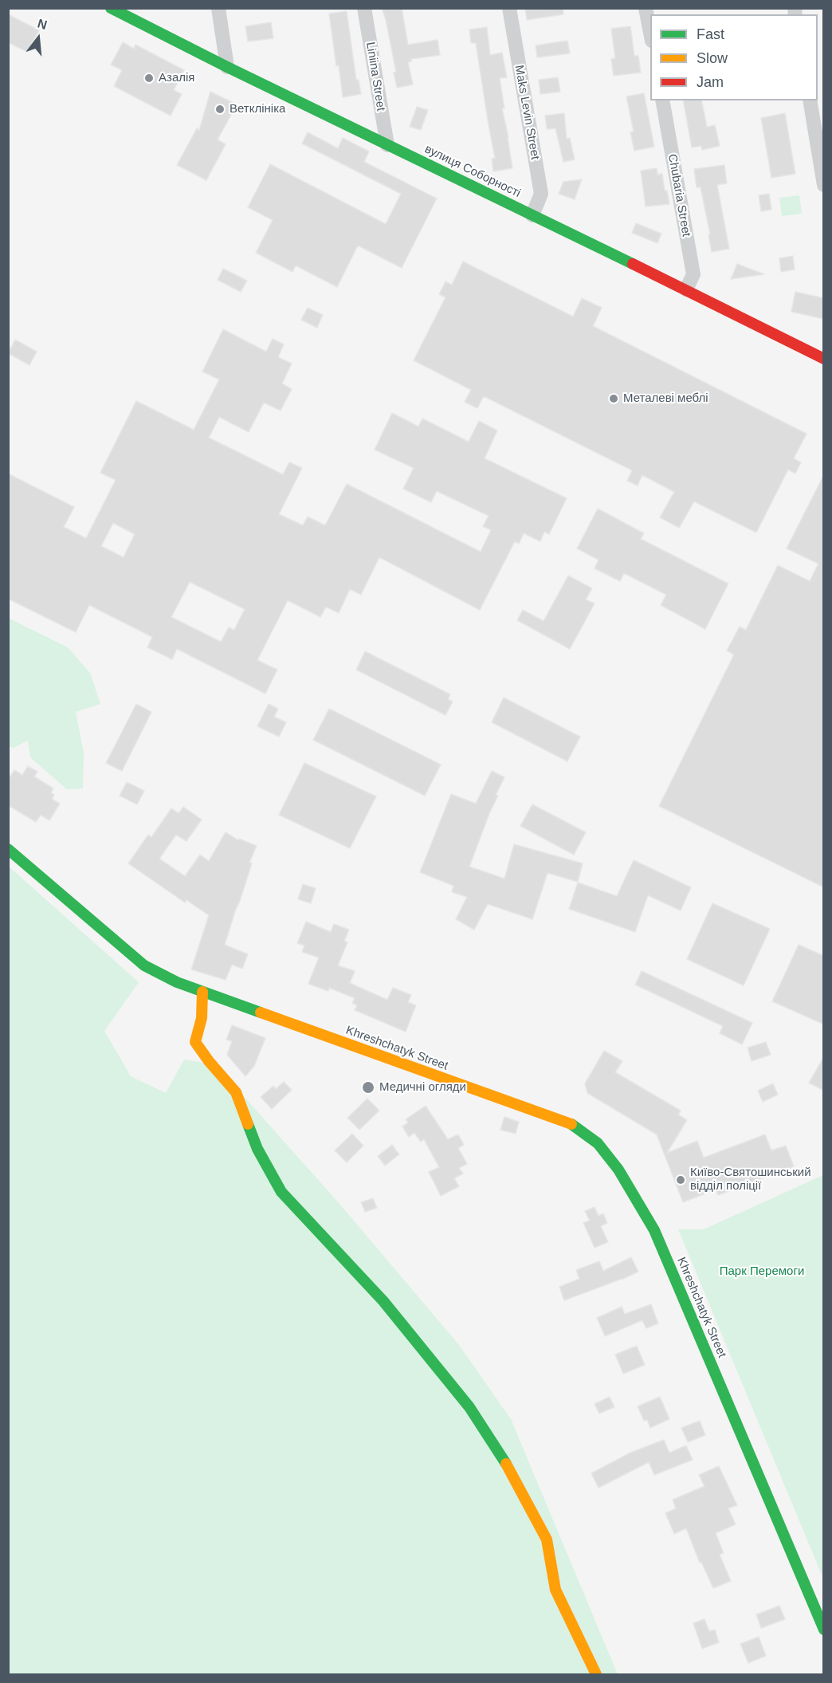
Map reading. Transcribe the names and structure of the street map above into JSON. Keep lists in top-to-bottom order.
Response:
{
  "streets": {
    "street": [
      "Liniina Street",
      "Maks Levin Street",
      "вулиця Соборності",
      "Chubaria Street",
      "Khreshchatyk Street"
    ]
  },
  "crossings": [
    ["Liniina Street", "вулиця Соборності"],
    ["Maks Levin Street", "вулиця Соборності"],
    ["вулиця Соборності", "Chubaria Street"]
  ],
  "parks": ["Парк Перемоги"],
  "places": [
    "Азалія",
    "Ветклініка",
    "Металеві меблі",
    "Медичні огляди",
    "Київо-Святошинський відділ поліції"
  ],
  "legend": ["Fast", "Slow", "Jam"],
  "north": "top"
}
